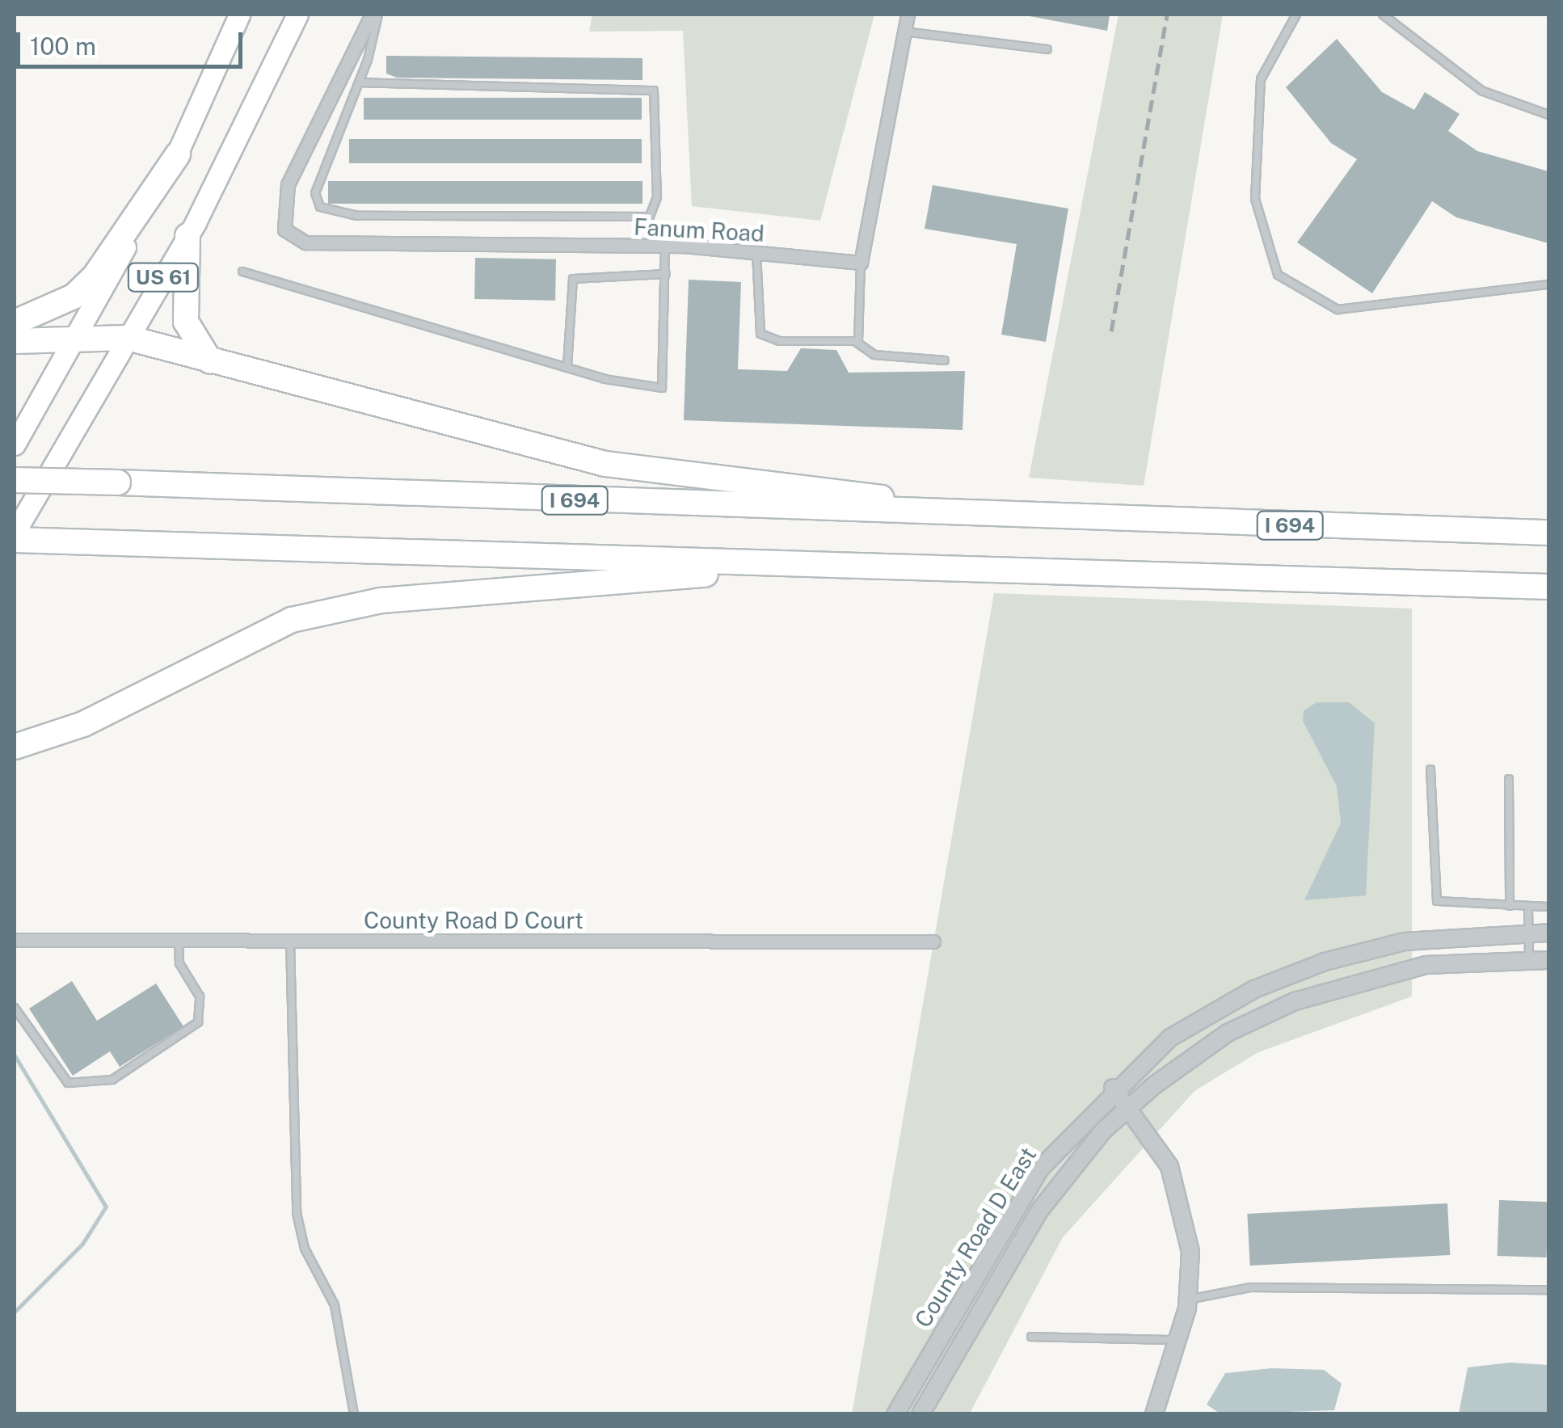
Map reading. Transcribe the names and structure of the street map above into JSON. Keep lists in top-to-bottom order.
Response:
{
  "streets": {
    "highway": ["I 694"],
    "main road": ["US 61"],
    "street": ["Fanum Road", "County Road D Court", "County Road D East"]
  },
  "scale_bar": "100 m"
}
